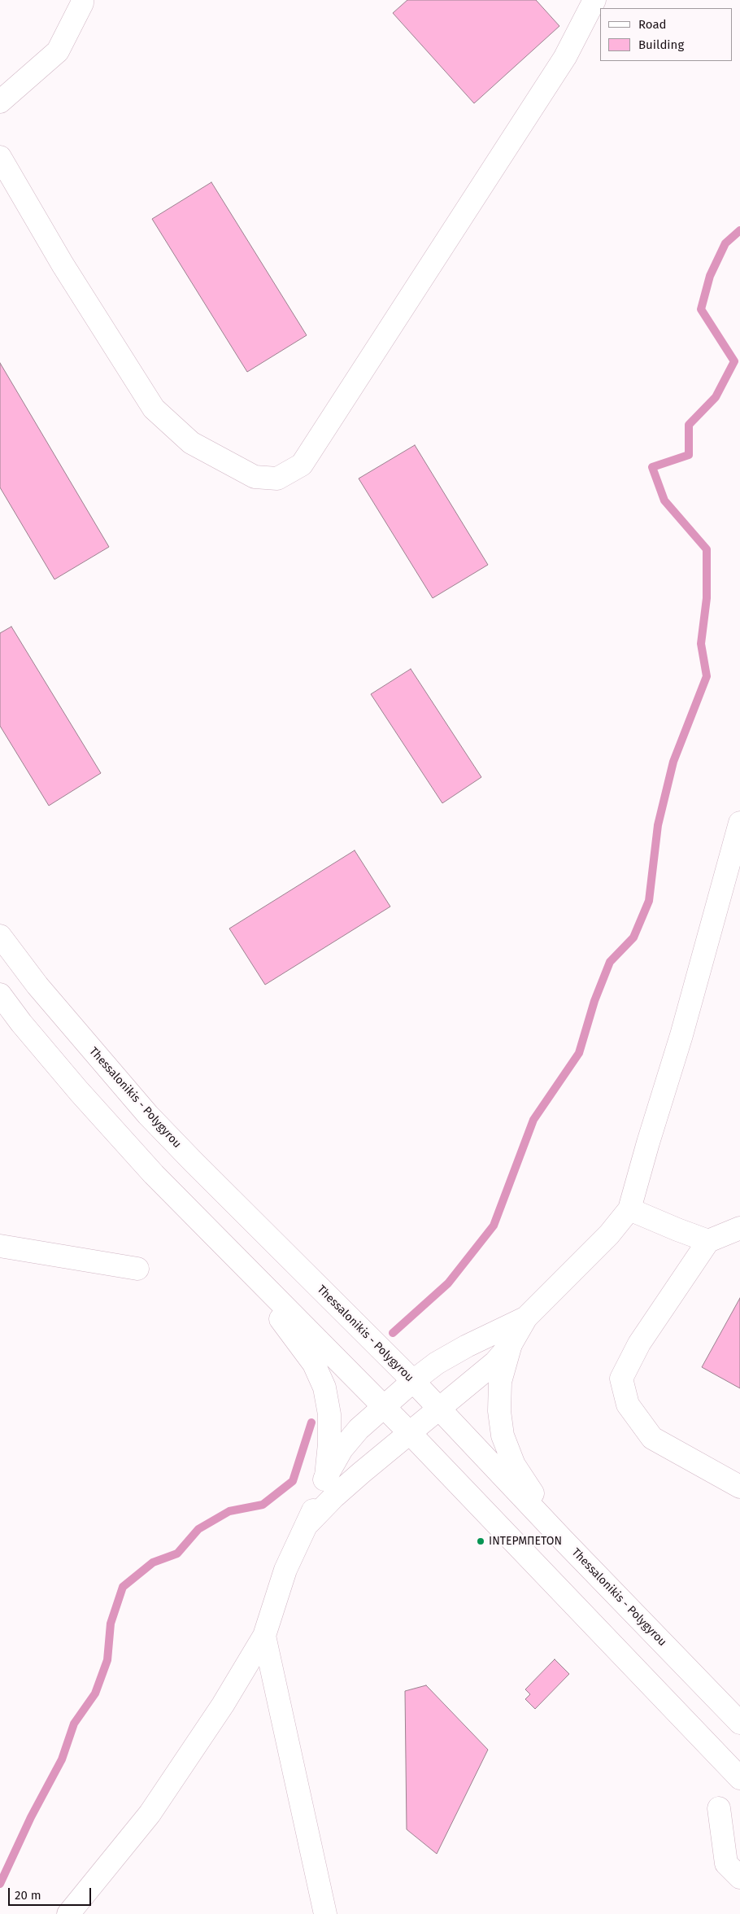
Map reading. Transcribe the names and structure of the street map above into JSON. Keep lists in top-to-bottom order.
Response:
{
  "streets": {
    "street": ["Thessalonikis - Polygyrou"]
  },
  "places": ["ΙΝΤΕΡΜΠΕΤΟΝ"],
  "legend": ["Road", "Building"],
  "scale_bar": "20 m"
}
